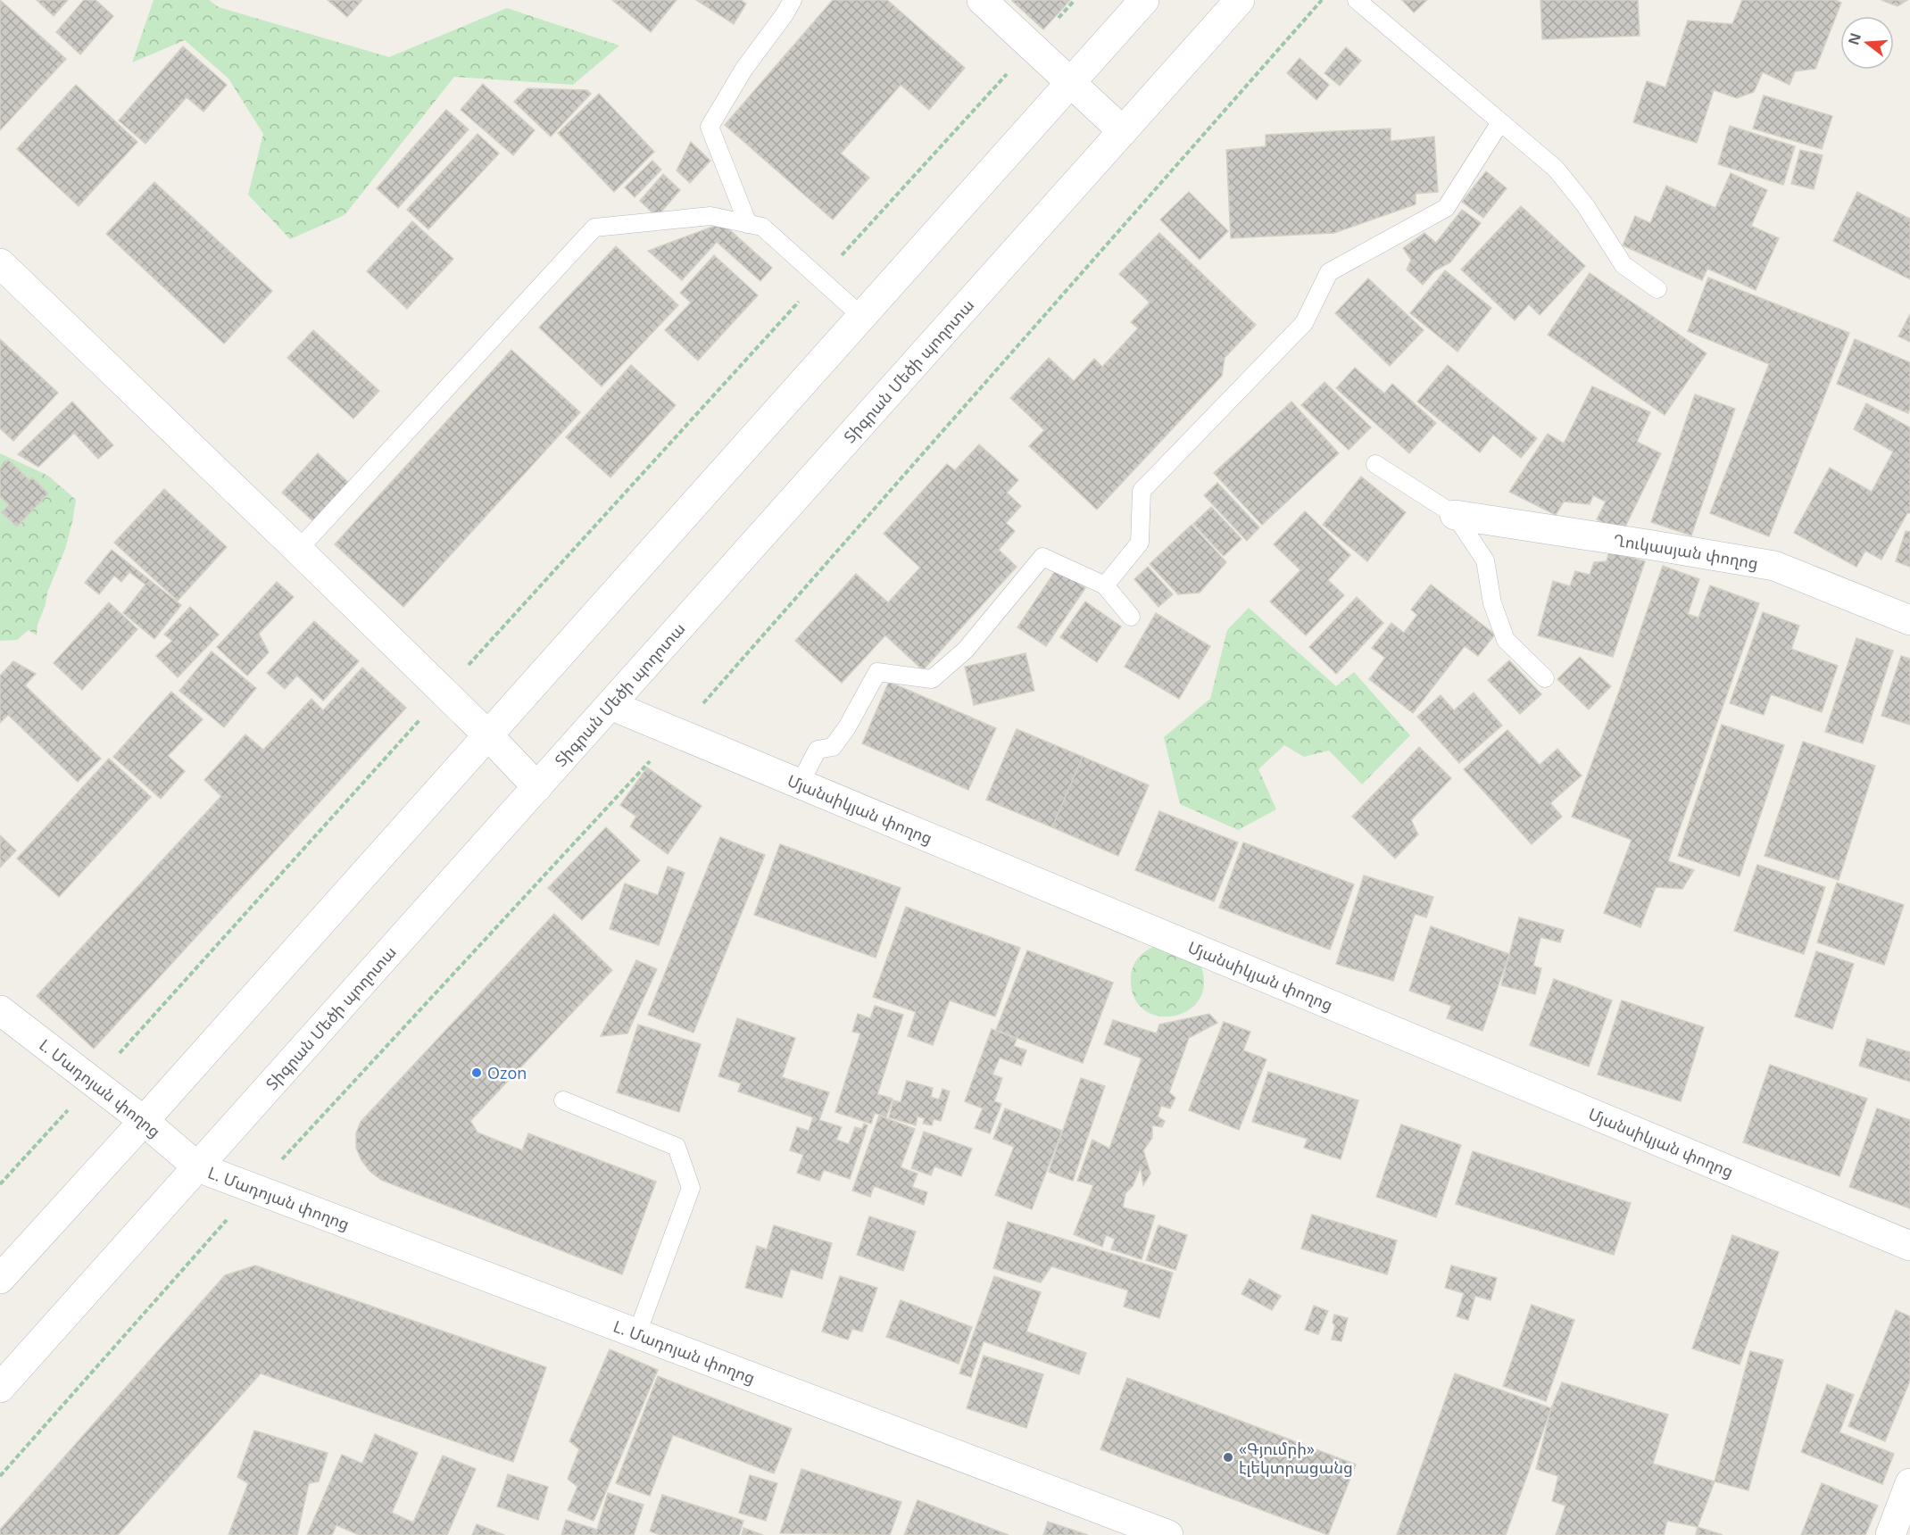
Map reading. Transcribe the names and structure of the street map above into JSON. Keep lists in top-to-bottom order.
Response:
{
  "streets": {
    "street": [
      "Տիգրան Մեծի պողոտա",
      "Ղուկասյան փողոց",
      "Մյանսիկյան փողոց",
      "Լ. Մադոյան փողոց",
      "L. Մադոյան փողոց"
    ]
  },
  "crossings": [
    ["Տիգրան Մեծի պողոտա", "Մյանսիկյան փողոց"],
    ["Տիգրան Մեծի պողոտա", "Լ. Մադոյան փողոց"],
    ["Տիգրան Մեծի պողոտա", "L. Մադոյան փողոց"],
    ["Լ. Մադոյան փողոց", "L. Մադոյան փողոց"]
  ],
  "places": ["Ozon", "«Գյումրի» էլեկտրացանց"],
  "north": "left"
}
